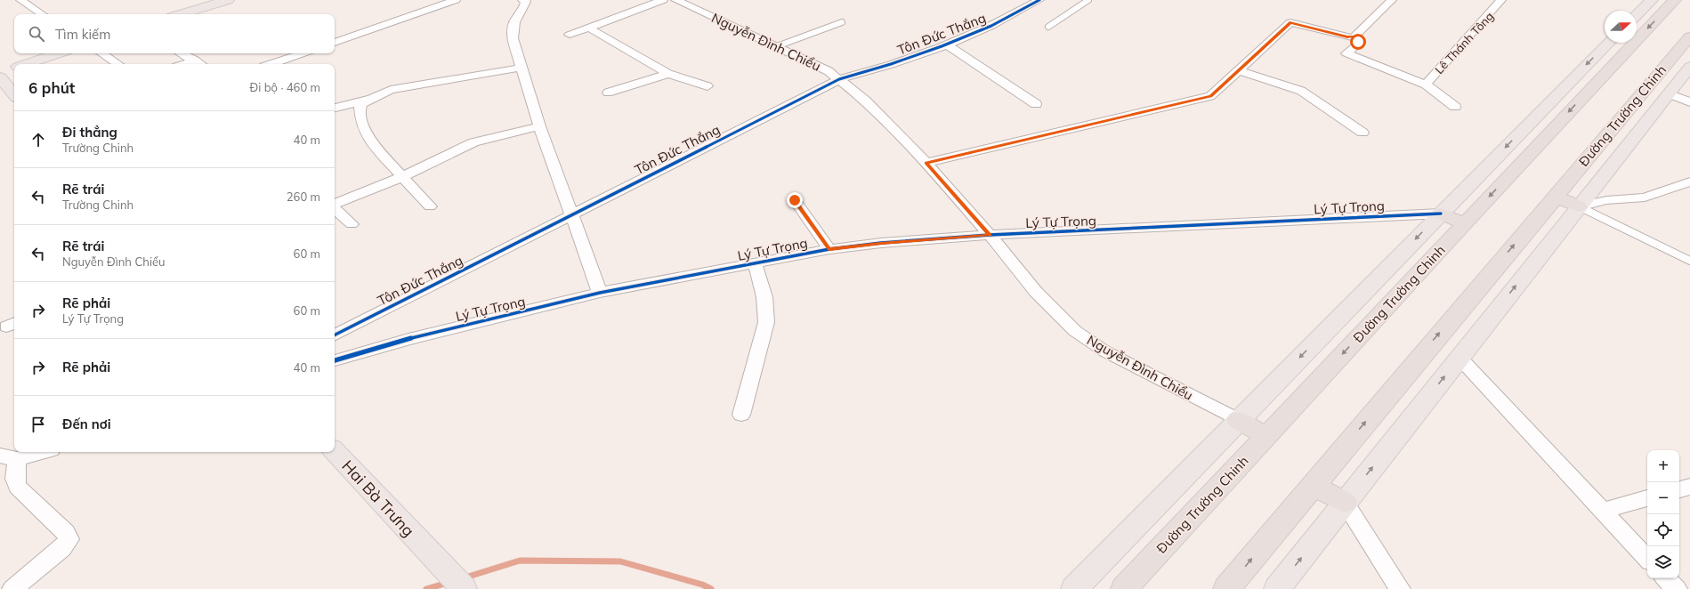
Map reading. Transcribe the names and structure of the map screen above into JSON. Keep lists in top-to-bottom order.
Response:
{
  "streets": {
    "highway": ["Đường Trường Chinh"],
    "main road": ["Hai Bà Trưng"],
    "street": [
      "Tôn Đức Thắng",
      "Nguyễn Đình Chiểu",
      "Lê Thánh Tông",
      "Lý Tự Trọng"
    ]
  },
  "crossings": [
    ["Tôn Đức Thắng", "Nguyễn Đình Chiểu"],
    ["Nguyễn Đình Chiểu", "Đường Trường Chinh"],
    ["Nguyễn Đình Chiểu", "Lý Tự Trọng"],
    ["Đường Trường Chinh", "Lý Tự Trọng"]
  ],
  "north": "right",
  "page": {
    "search": "Tìm kiếm",
    "heading": ["6 phút", "Đi bộ · 460 m"],
    "list": [
      ["Đi thẳng", "Trường Chinh", "40 m"],
      ["Rẽ trái", "Trường Chinh", "260 m"],
      ["Rẽ trái", "Nguyễn Đình Chiểu", "60 m"],
      ["Rẽ phải", "Lý Tự Trọng", "60 m"],
      ["Rẽ phải", "40 m"],
      "Đến nơi"
    ],
    "map_buttons": ["+", "−"]
  }
}
